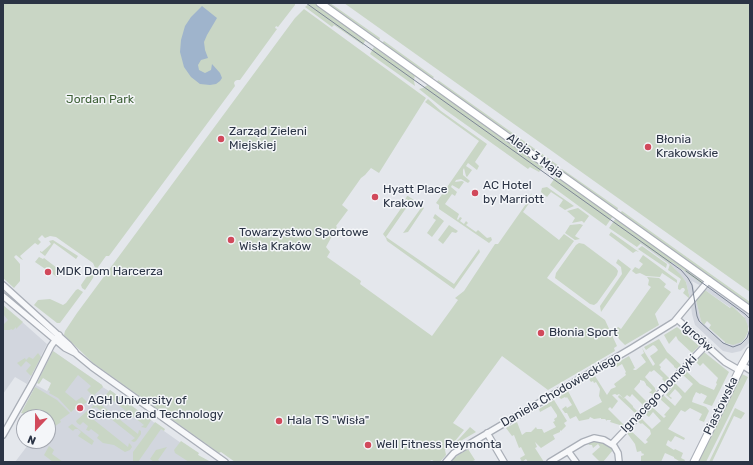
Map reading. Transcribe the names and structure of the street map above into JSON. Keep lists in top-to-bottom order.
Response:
{
  "streets": {
    "street": [
      "Aleja 3 Maja",
      "Igrców",
      "Daniela Chodowieckiego",
      "Ignacego Domeyki",
      "Piastowska"
    ]
  },
  "crossings": [
    ["Aleja 3 Maja", "Igrców"],
    ["Igrców", "Daniela Chodowieckiego"],
    ["Igrców", "Ignacego Domeyki"],
    ["Igrców", "Piastowska"]
  ],
  "parks": ["Jordan Park"],
  "places": [
    "Zarząd Zieleni Miejskiej",
    "Błonia Krakowskie",
    "AC Hotel by Marriott",
    "Hyatt Place Krakow",
    "Towarzystwo Sportowe Wisła Kraków",
    "MDK Dom Harcerza",
    "Błonia Sport",
    "AGH University of Science and Technology",
    "Hala TS \"Wisła\"",
    "Well Fitness Reymonta"
  ],
  "north": "bottom"
}
